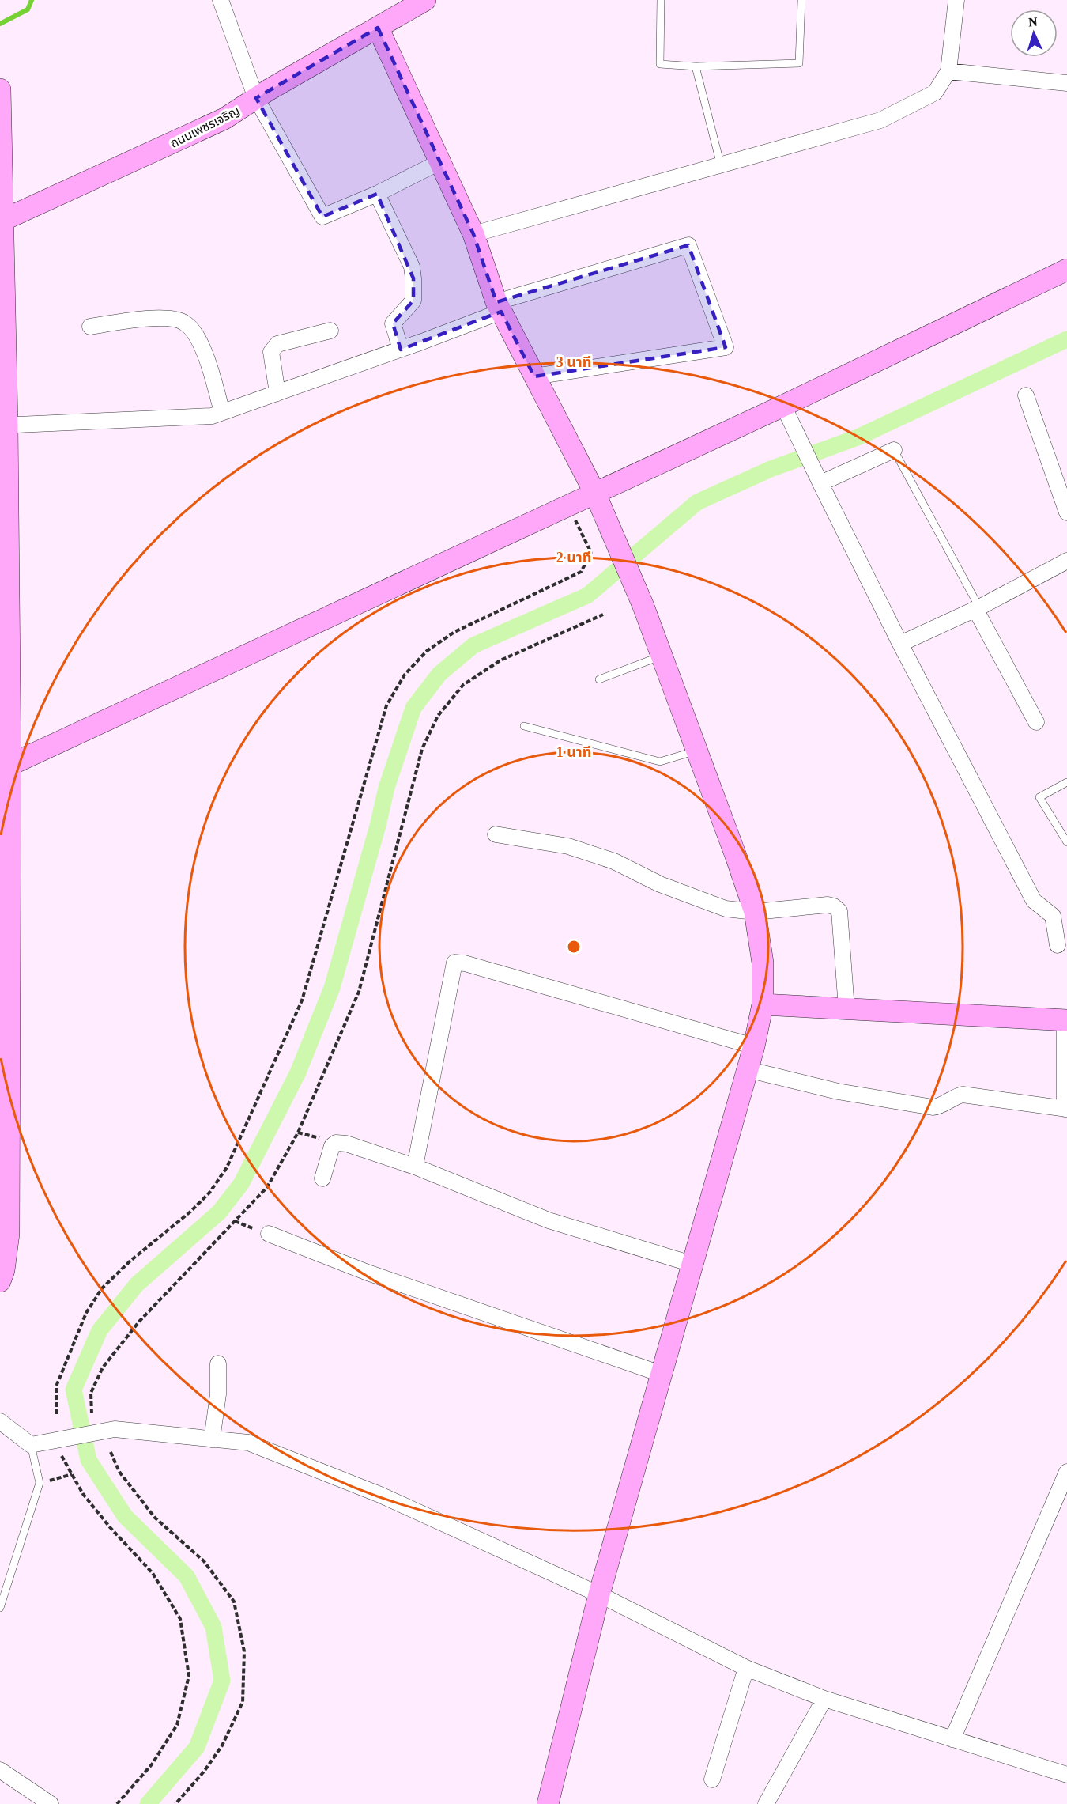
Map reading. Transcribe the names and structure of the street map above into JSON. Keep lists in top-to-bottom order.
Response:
{
  "streets": {
    "street": ["ถนนเพชรเจริญ"]
  },
  "north": "top",
  "rings": ["3 นาที", "2 นาที", "1 นาที"]
}
